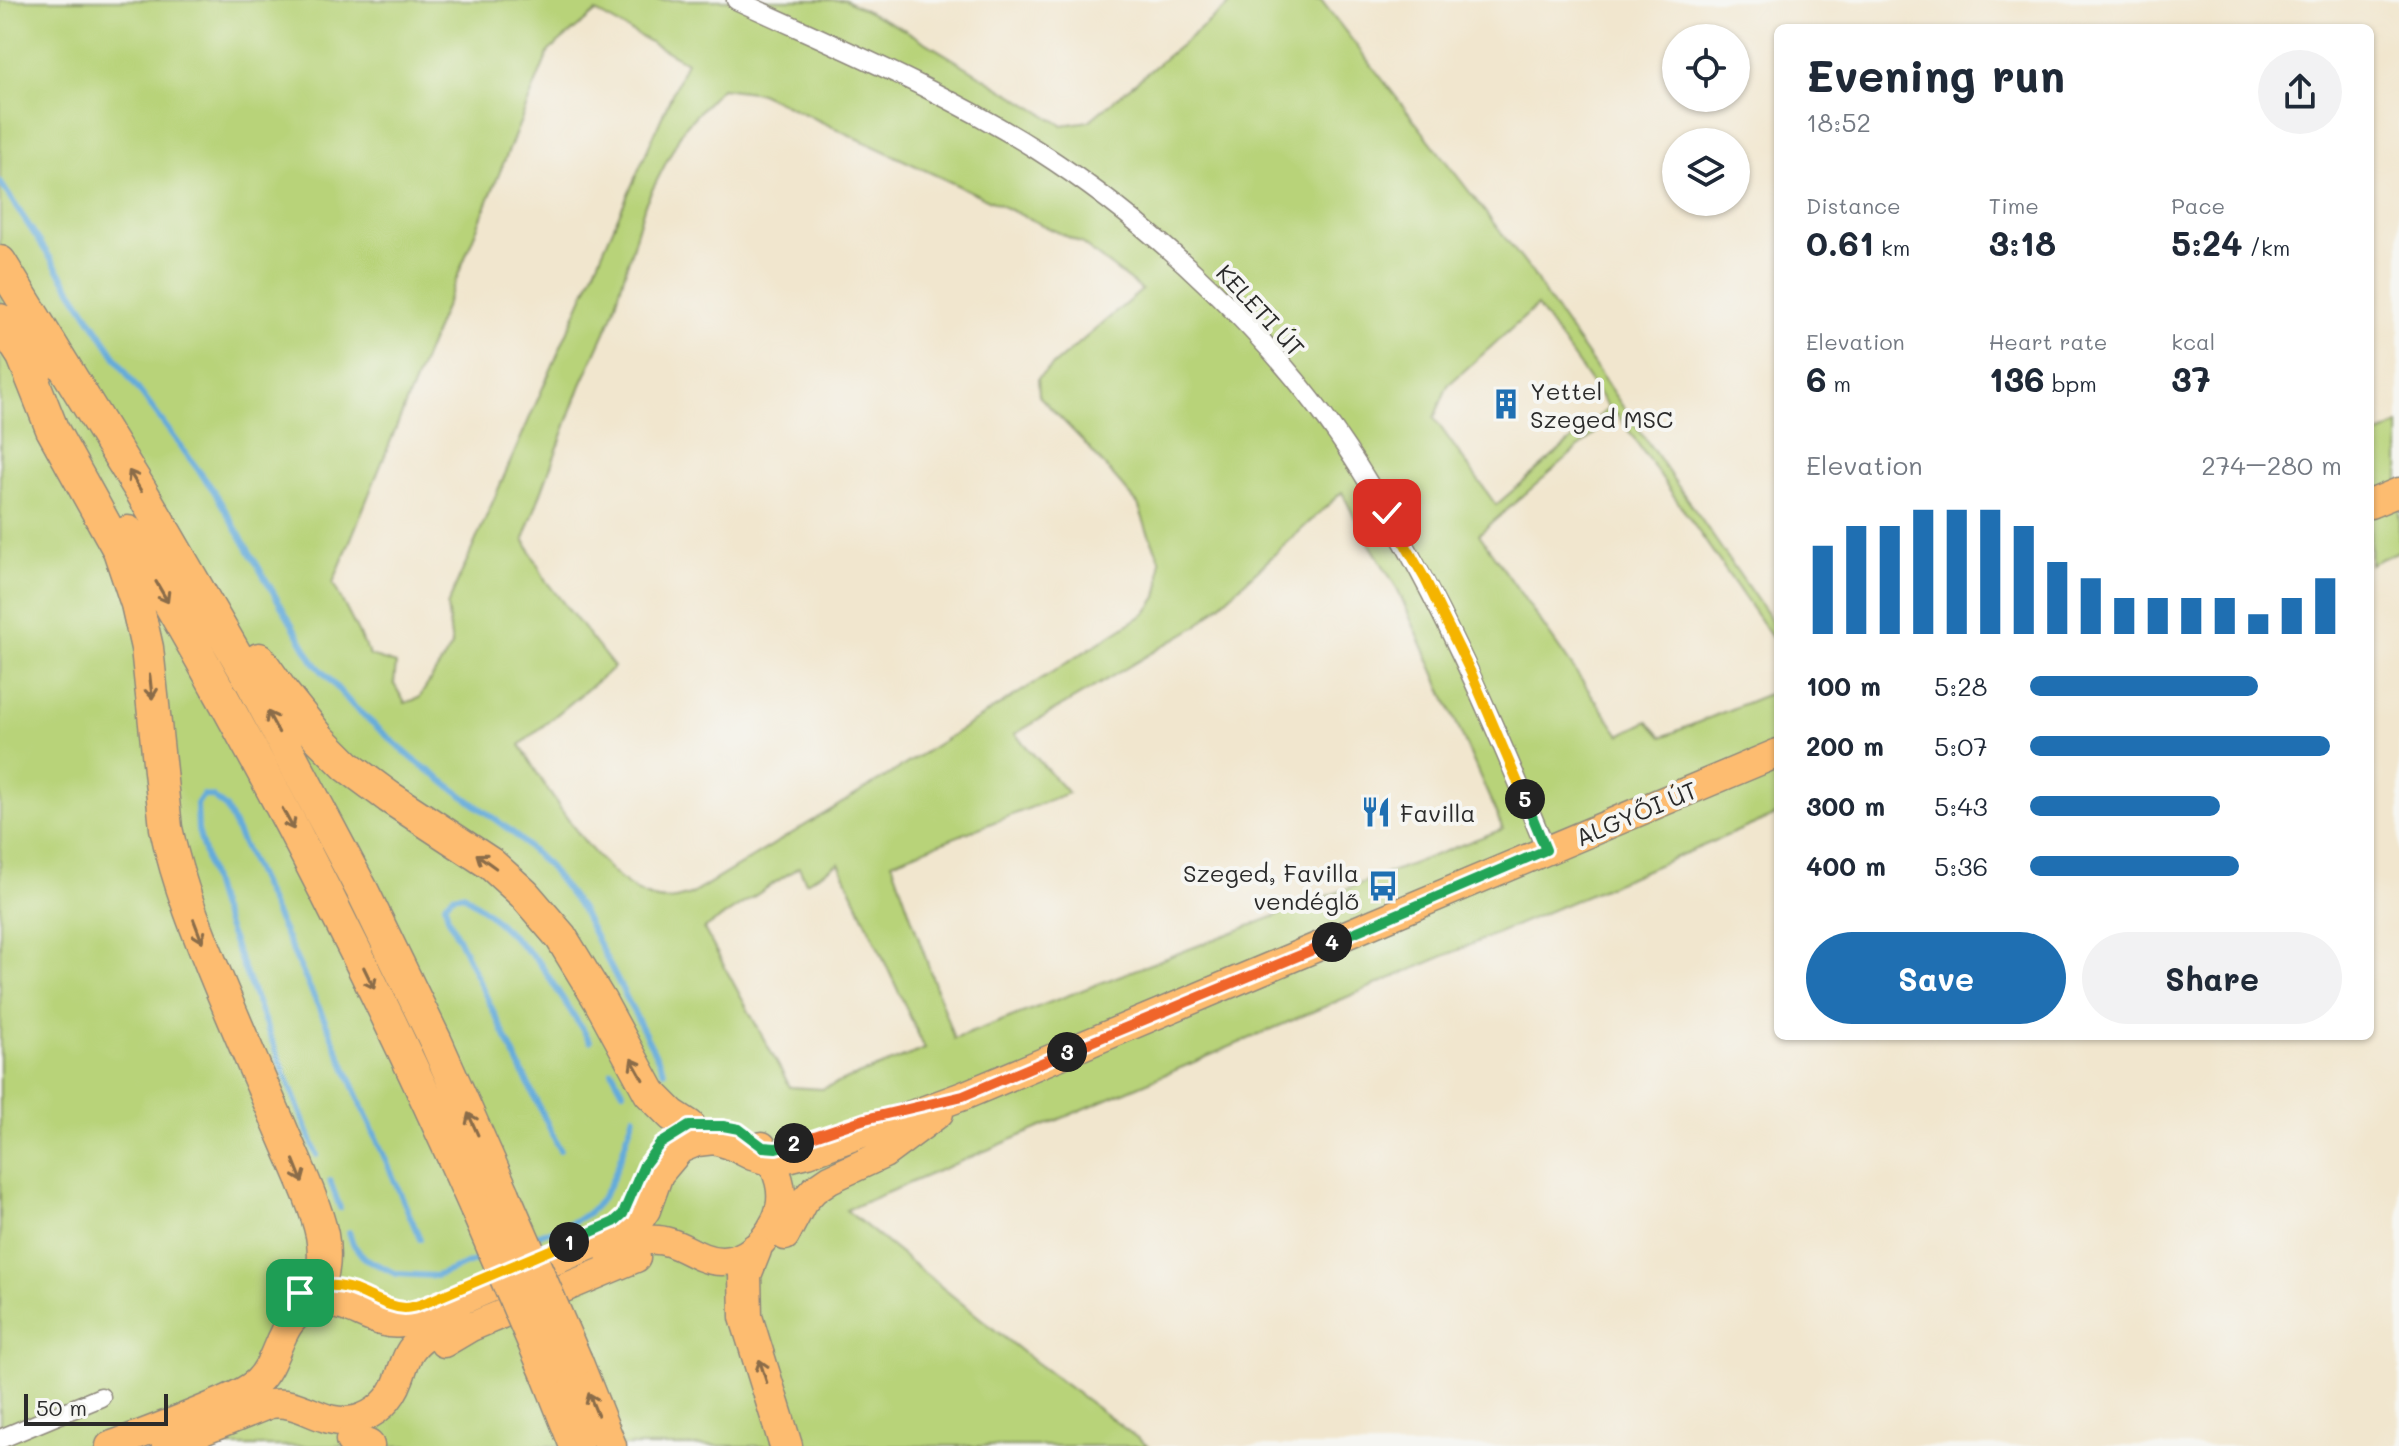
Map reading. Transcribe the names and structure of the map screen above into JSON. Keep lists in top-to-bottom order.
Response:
{
  "streets": {
    "main road": ["ALGYŐI ÚT"],
    "street": ["KELETI ÚT"]
  },
  "crossings": [
    ["KELETI ÚT", "ALGYŐI ÚT"]
  ],
  "places": {
    "building": ["Yettel Szeged MSC"],
    "restaurant": ["Favilla"],
    "bus stop": ["Szeged, Favilla vendéglő"]
  },
  "scale_bar": "50 m",
  "page": {
    "heading": ["Evening run", "18:52"],
    "stats": [
      ["Distance", "0.61 km"],
      ["Time", "3:18"],
      ["Pace", "5:24 /km"],
      ["Elevation", "6 m"],
      ["Heart rate", "136 bpm"],
      ["kcal", "37"]
    ],
    "chart": ["Elevation", "274–280 m"],
    "list": [
      {
        "name": "100 m",
        "note": "5:28"
      },
      {
        "name": "200 m",
        "note": "5:07"
      },
      {
        "name": "300 m",
        "note": "5:43"
      },
      {
        "name": "400 m",
        "note": "5:36"
      }
    ],
    "pins": [
      "5",
      "4",
      "3",
      "2",
      "1"
    ],
    "buttons": ["Save", "Share"],
    "scale": "50 m"
  }
}
